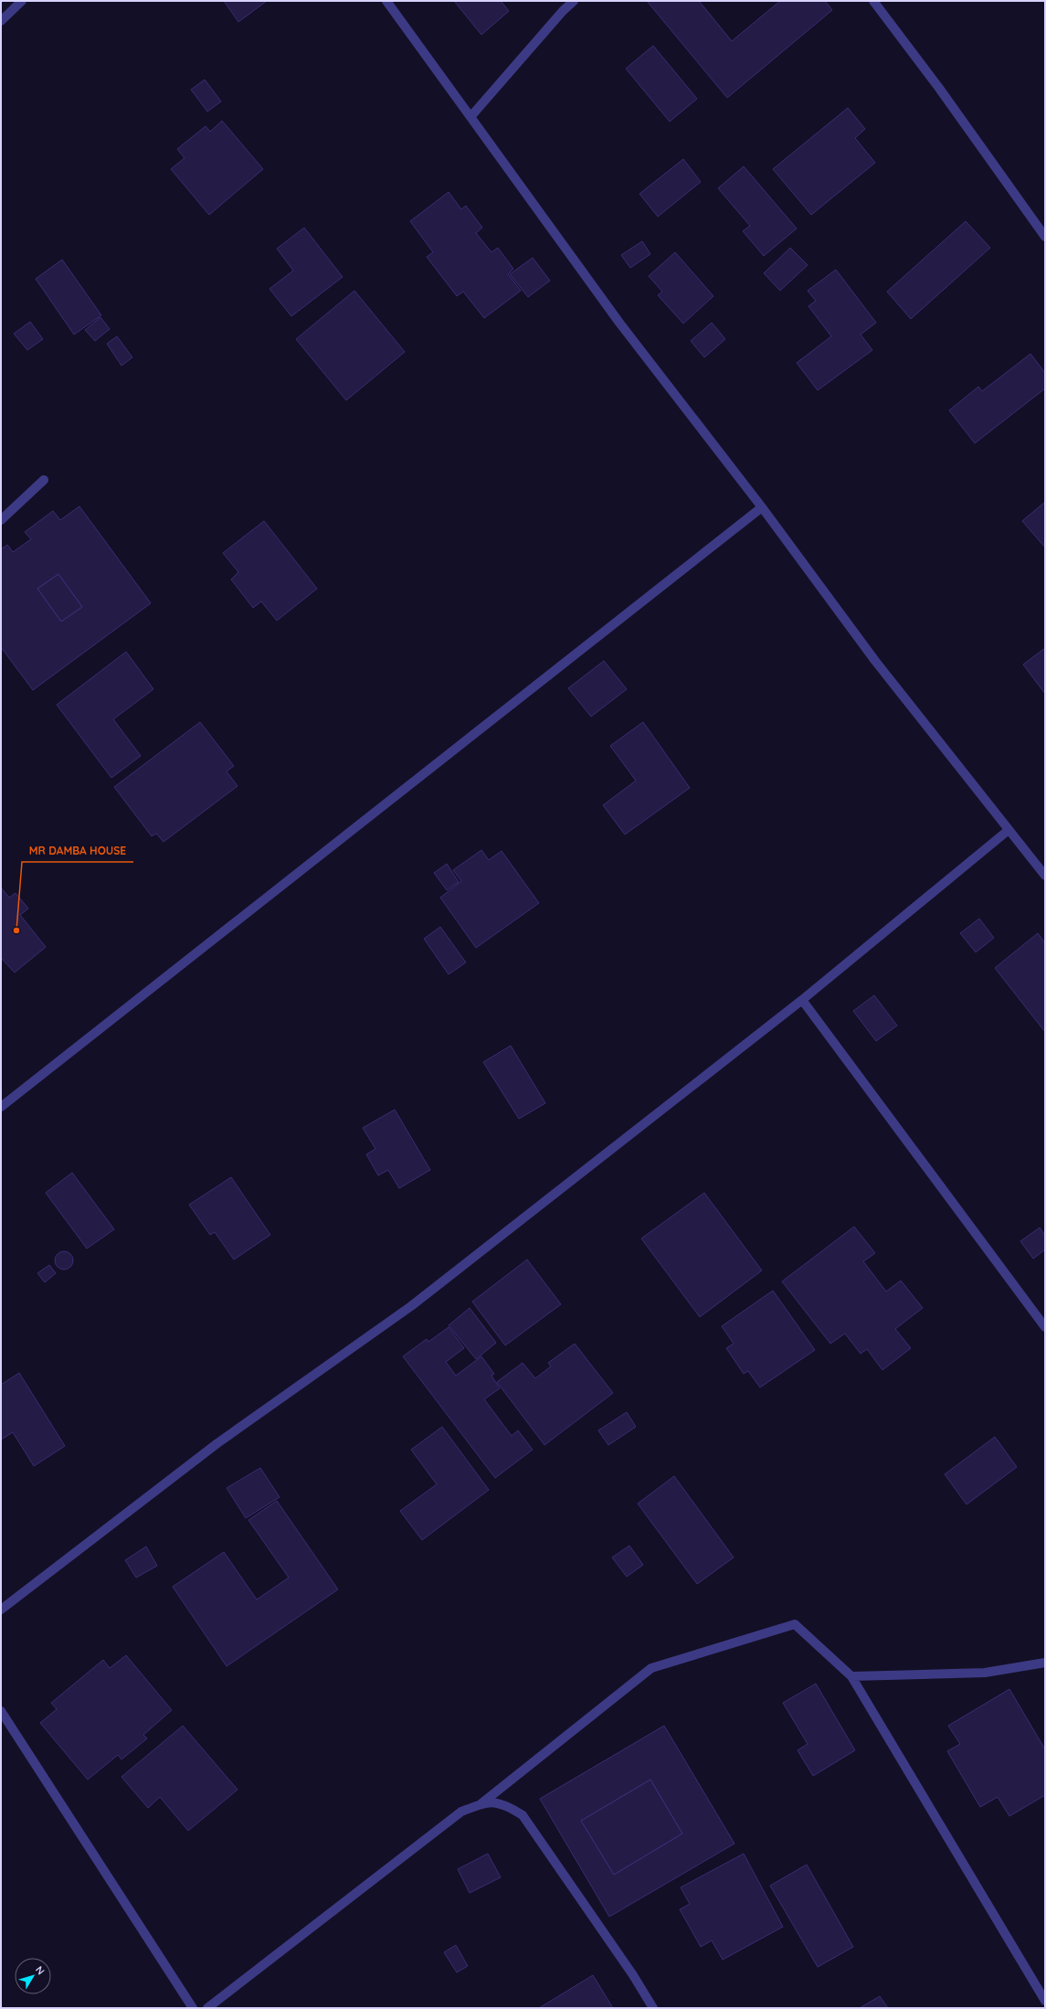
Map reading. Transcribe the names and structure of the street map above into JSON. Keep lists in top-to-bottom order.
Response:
{
  "places": ["MR DAMBA HOUSE"],
  "north": "top right"
}
